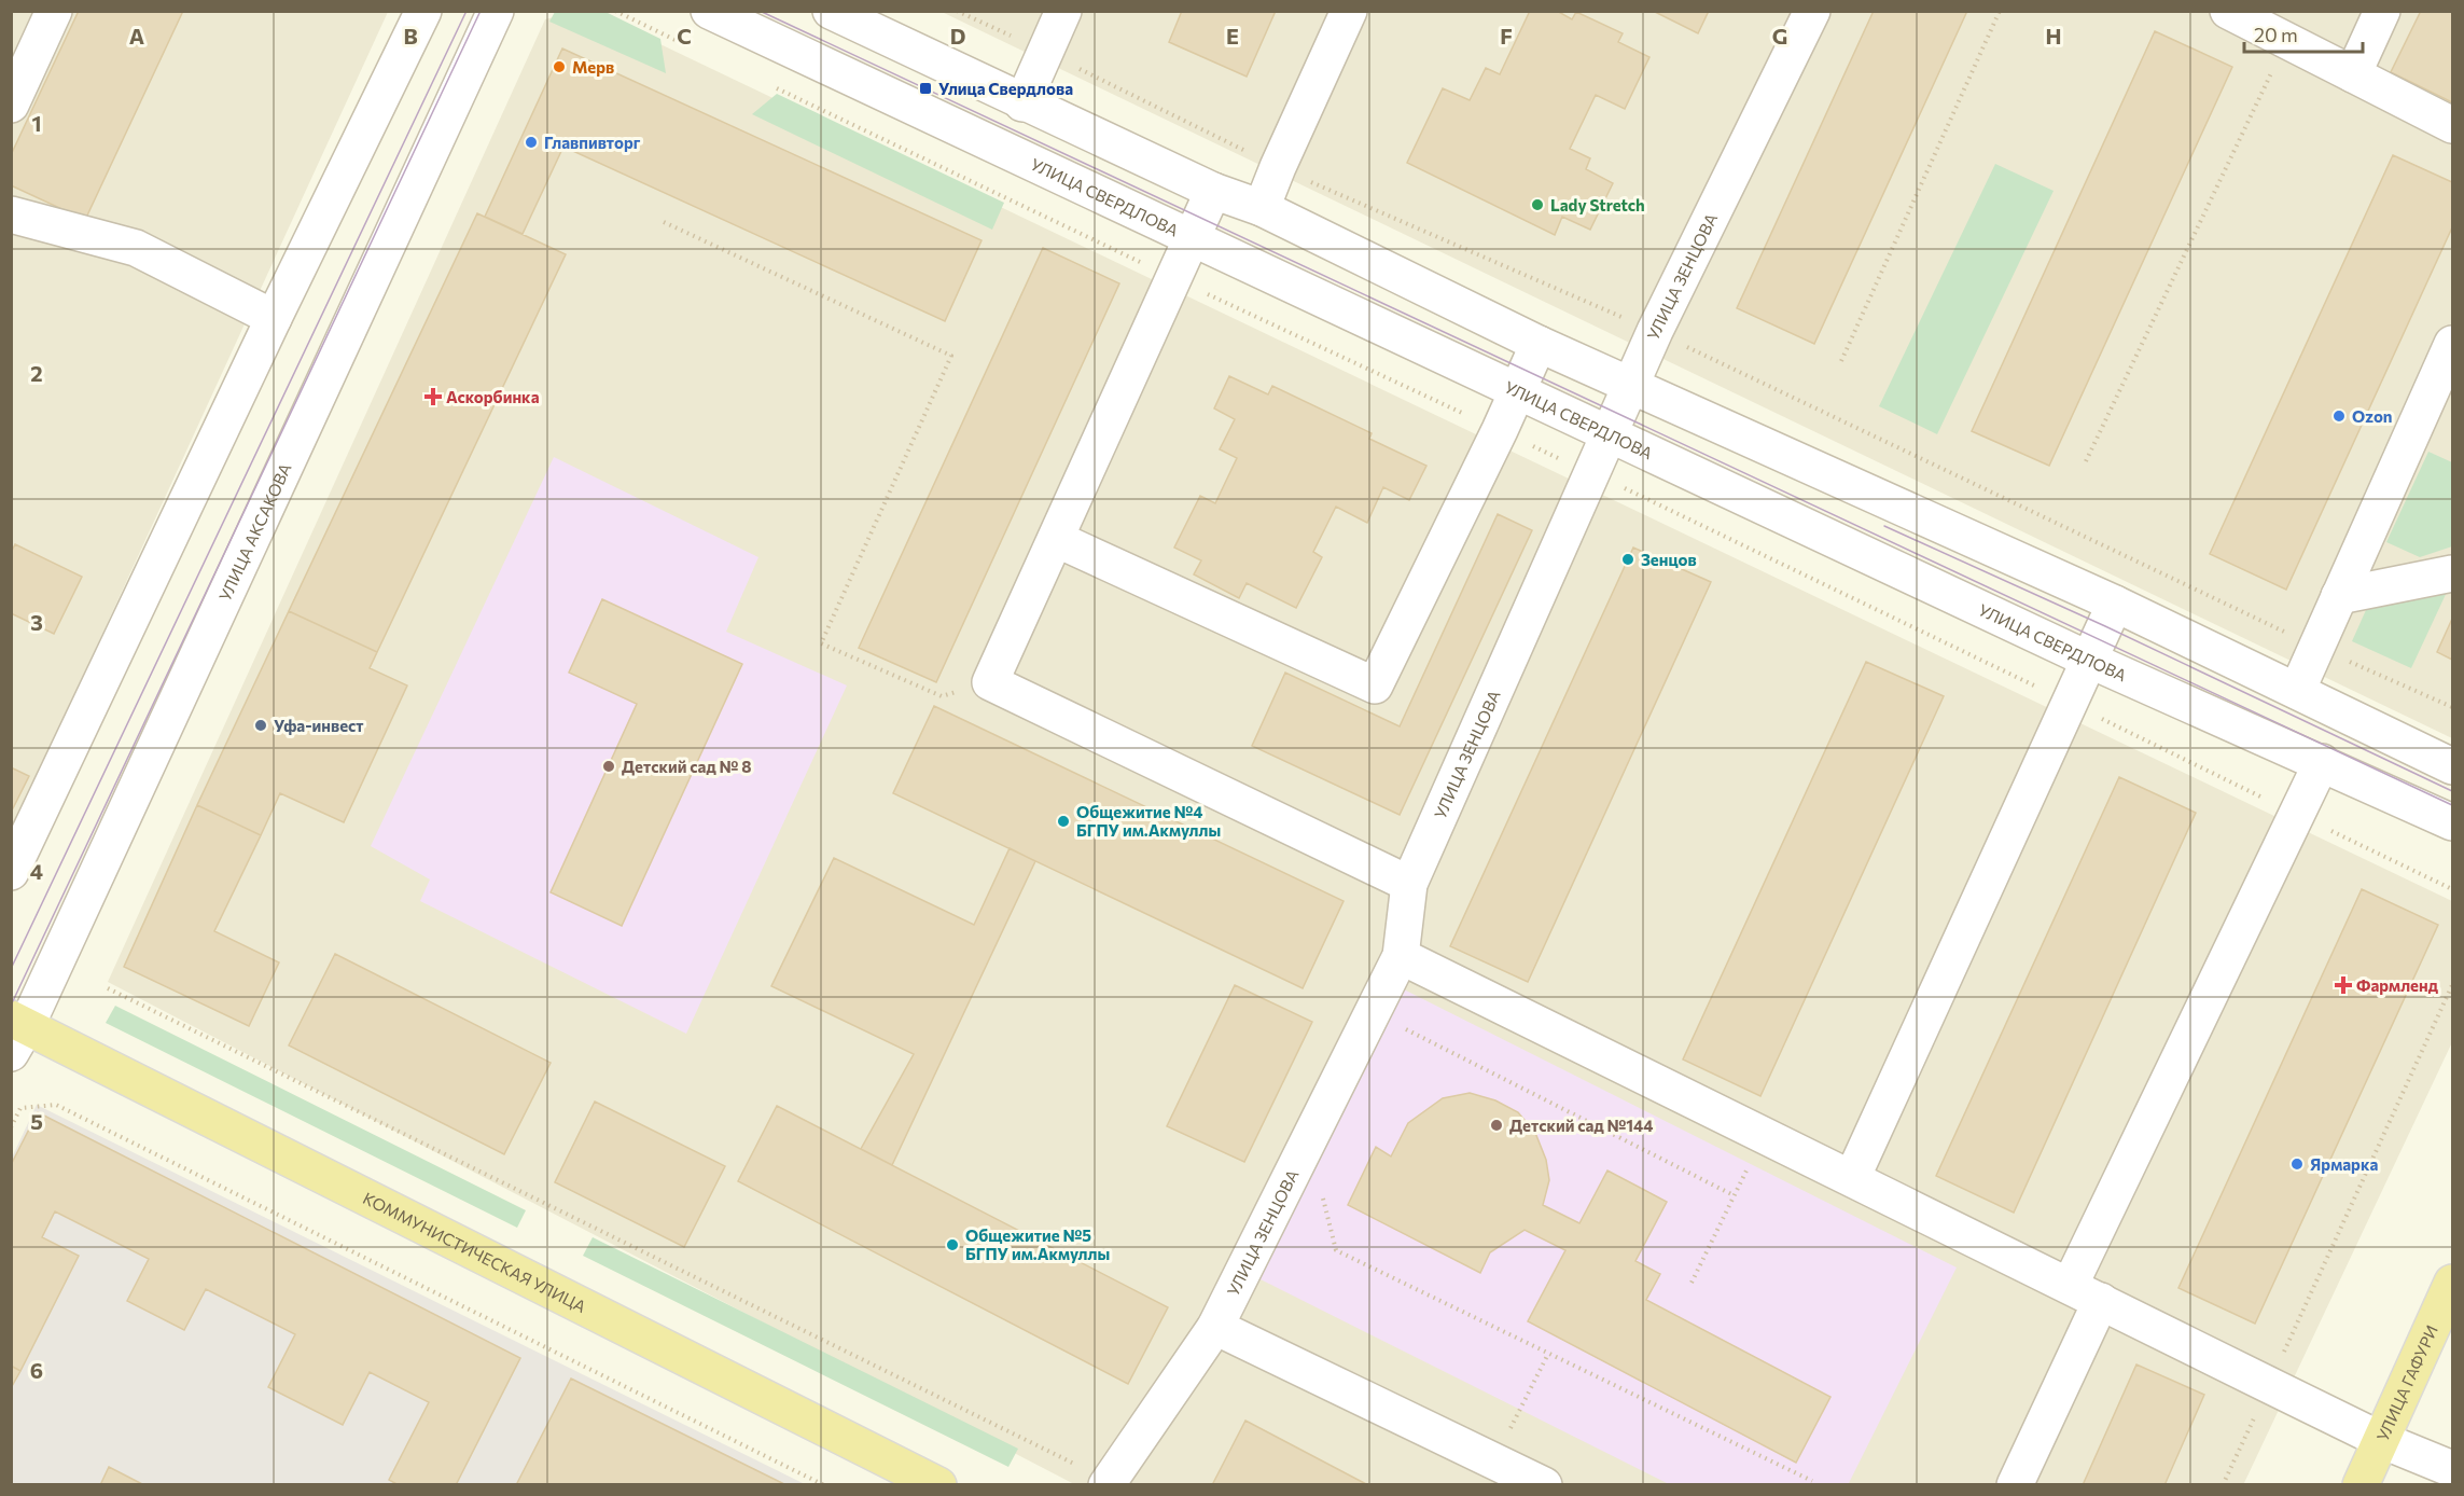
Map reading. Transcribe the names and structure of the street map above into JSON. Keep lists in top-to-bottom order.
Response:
{
  "streets": {
    "main road": ["КОММУНИСТИЧЕСКАЯ УЛИЦА", "УЛИЦА ГАФУРИ"],
    "street": ["УЛИЦА СВЕРДЛОВА", "УЛИЦА ЗЕНЦОВА", "УЛИЦА АКСАКОВА"]
  },
  "crossings": [
    ["УЛИЦА СВЕРДЛОВА", "УЛИЦА ЗЕНЦОВА"],
    ["УЛИЦА АКСАКОВА", "КОММУНИСТИЧЕСКАЯ УЛИЦА"]
  ],
  "places": {
    "other": [
      "Мерв",
      "Главпивторг",
      "Lady Stretch",
      "Ozon",
      "Зенцов",
      "Уфа-инвест",
      "Детский сад № 8",
      "Общежитие №4 БГПУ им.Акмуллы",
      "Детский сад №144",
      "Ярмарка",
      "Общежитие №5 БГПУ им.Акмуллы"
    ],
    "transit": ["Улица Свердлова"],
    "health": ["Аскорбинка", "Фармленд"]
  },
  "scale_bar": "20 m",
  "grid": {
    "columns": [
      "A",
      "B",
      "C",
      "D",
      "E",
      "F",
      "G",
      "H"
    ],
    "rows": [
      "1",
      "2",
      "3",
      "4",
      "5",
      "6"
    ]
  }
}
